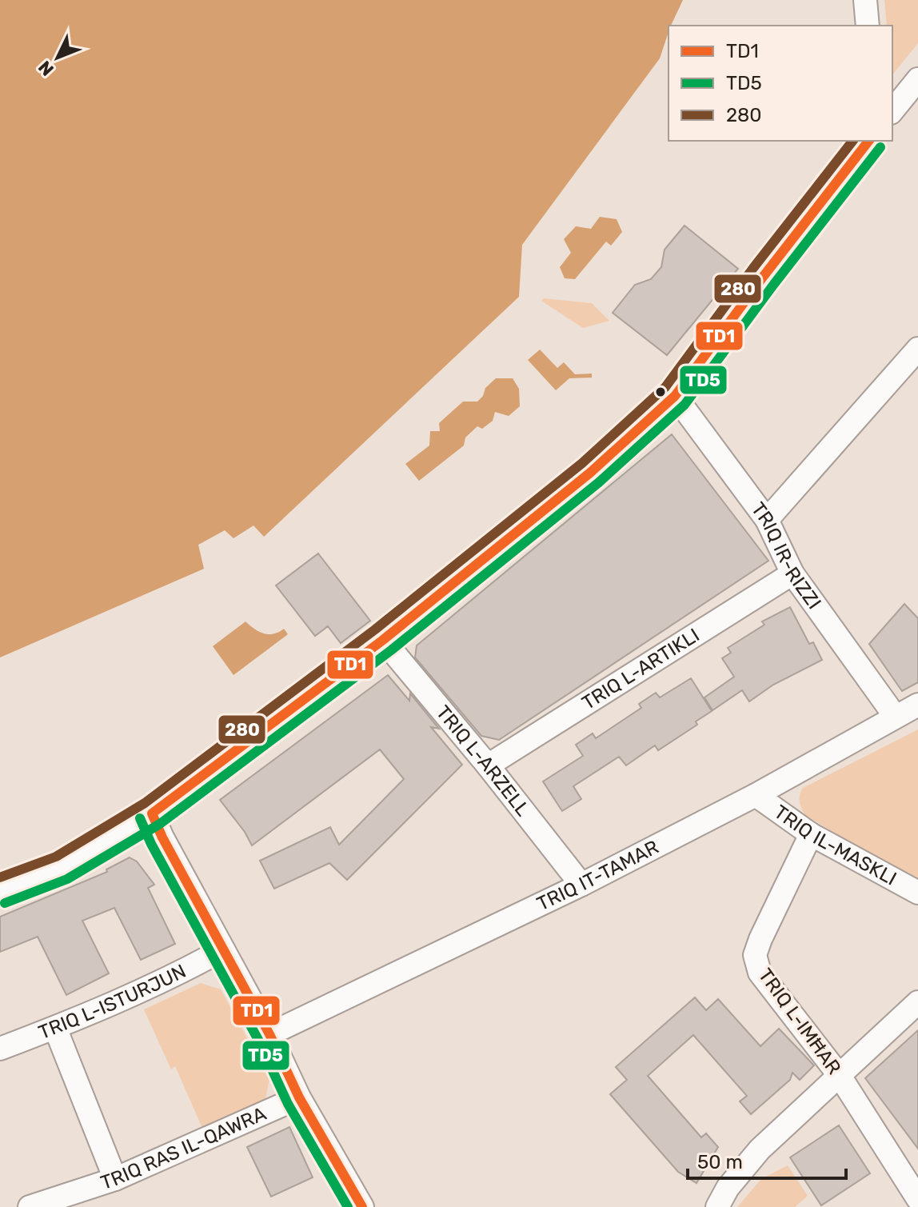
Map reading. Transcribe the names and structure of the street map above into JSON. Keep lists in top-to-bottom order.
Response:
{
  "streets": {
    "street": [
      "TRIQ IR-RIZZI",
      "TRIQ L-ARTIKLI",
      "TRIQ L-ARZELL",
      "TRIQ IL-MASKLI",
      "TRIQ IT-TAMAR",
      "TRIQ L-ISTURJUN",
      "TRIQ L-IMĦAR",
      "TRIQ RAS IL-QAWRA"
    ]
  },
  "crossings": [
    ["TRIQ IR-RIZZI", "TRIQ L-ARTIKLI"],
    ["TRIQ IR-RIZZI", "TRIQ IT-TAMAR"],
    ["TRIQ L-ARTIKLI", "TRIQ L-ARZELL"],
    ["TRIQ L-ARZELL", "TRIQ IT-TAMAR"],
    ["TRIQ IL-MASKLI", "TRIQ IT-TAMAR"],
    ["TRIQ IL-MASKLI", "TRIQ L-IMĦAR"]
  ],
  "lines": ["transit line TD1", "transit line 280", "transit line TD5"],
  "legend": ["TD1", "TD5", "280"],
  "scale_bar": "50 m",
  "north": "bottom left"
}
